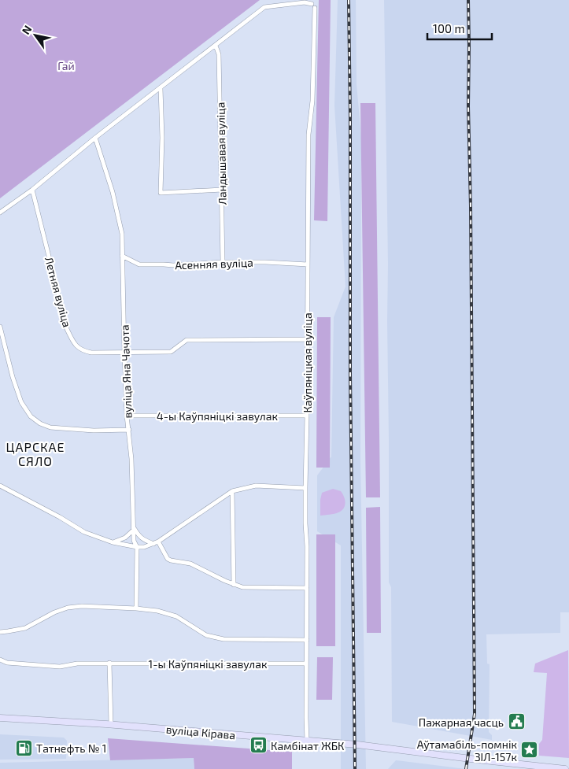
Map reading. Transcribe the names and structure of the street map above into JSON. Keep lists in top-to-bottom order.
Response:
{
  "streets": {
    "main road": ["вуліца Кірава"],
    "street": [
      "Ландышавая вуліца",
      "Асенняя вуліца",
      "Летняя вуліца",
      "Каўпяніцкая вуліца",
      "вуліца Яна Чачота",
      "4-ы Каўпяніцкі завулак",
      "1-ы Каўпяніцкі завулак"
    ]
  },
  "crossings": [
    ["Ландышавая вуліца", "Асенняя вуліца"],
    ["Асенняя вуліца", "Каўпяніцкая вуліца"],
    ["Асенняя вуліца", "вуліца Яна Чачота"],
    ["Летняя вуліца", "Каўпяніцкая вуліца"],
    ["Летняя вуліца", "вуліца Яна Чачота"],
    ["Каўпяніцкая вуліца", "4-ы Каўпяніцкі завулак"],
    ["Каўпяніцкая вуліца", "1-ы Каўпяніцкі завулак"],
    ["Каўпяніцкая вуліца", "вуліца Кірава"],
    ["вуліца Яна Чачота", "4-ы Каўпяніцкі завулак"]
  ],
  "districts": ["ЦАРСКАЕ СЯЛО"],
  "parks": ["Гай"],
  "places": {
    "public building": ["Пажарная часць"],
    "bus stop": ["Камбінат ЖБК"],
    "fuel station": ["Татнефть № 1"],
    "place": ["Аўтамабіль-помнік ЗІЛ-157к"]
  },
  "scale_bar": "100 m",
  "north": "top left"
}
